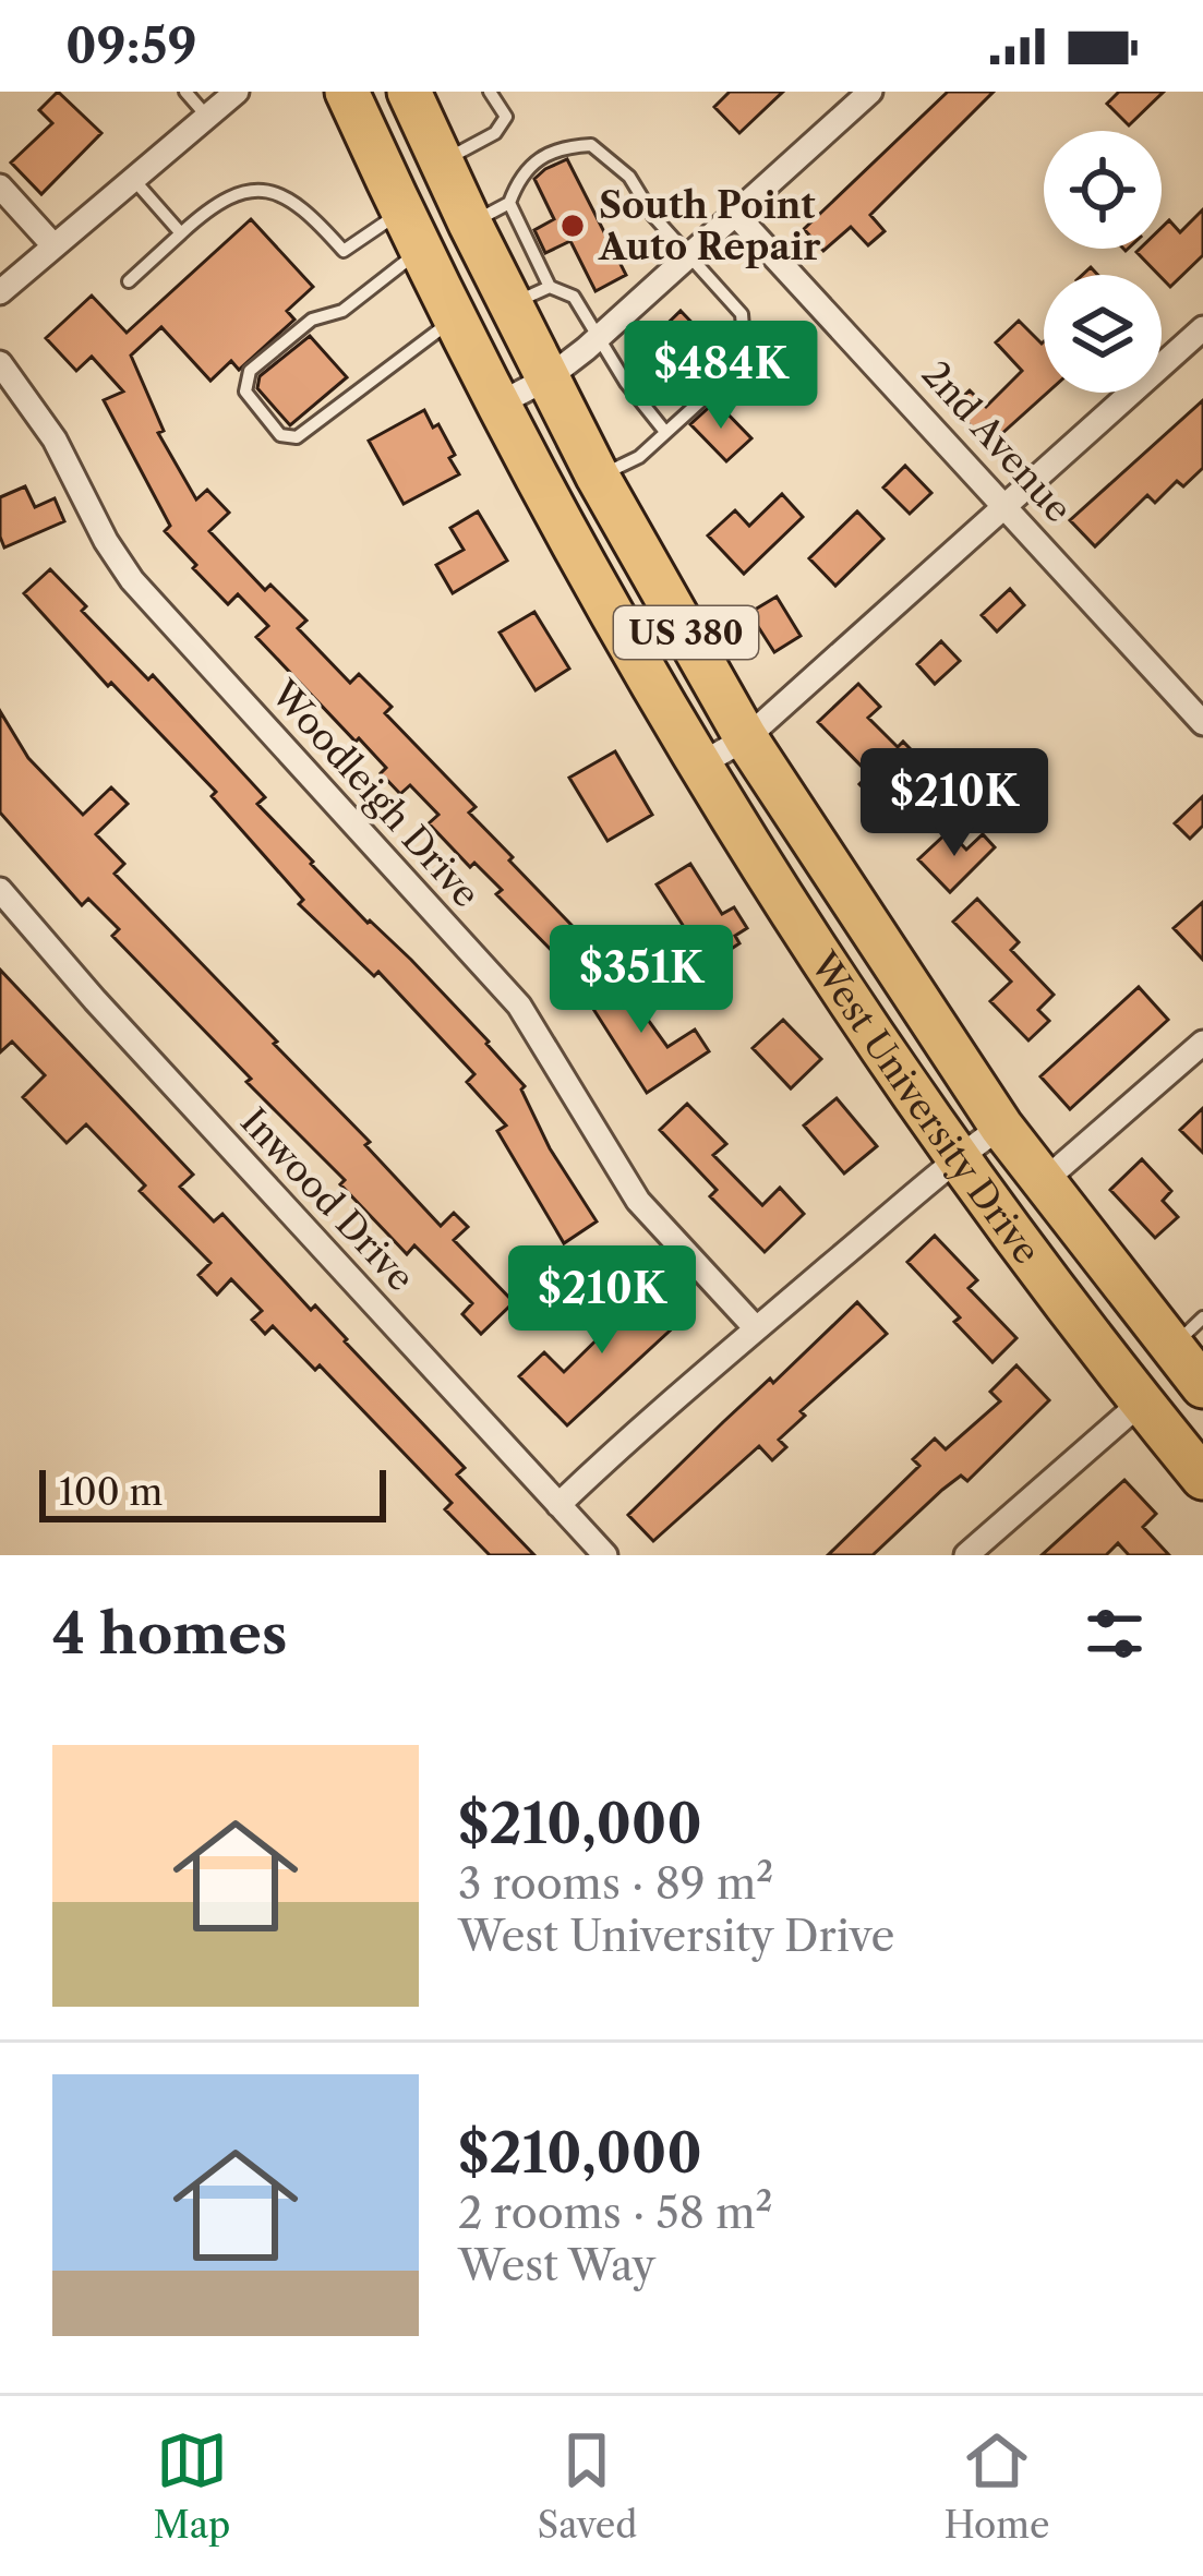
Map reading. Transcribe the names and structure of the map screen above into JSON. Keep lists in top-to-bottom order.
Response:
{
  "streets": {
    "highway": ["US 380", "West University Drive"],
    "street": ["2nd Avenue", "Woodleigh Drive", "Inwood Drive"]
  },
  "places": ["South Point Auto Repair"],
  "scale_bar": "100 m",
  "page": {
    "status": "09:59",
    "price": [
      "$484K",
      "$210K",
      "$351K",
      "$210K"
    ],
    "scale": "100 m",
    "heading": "4 homes",
    "list": [
      {
        "name": "$210,000",
        "note": "3 rooms · 89 m² · West University Drive"
      },
      {
        "name": "$210,000",
        "note": "2 rooms · 58 m² · West Way"
      }
    ],
    "tabs": ["Map", "Saved", "Home"]
  }
}
